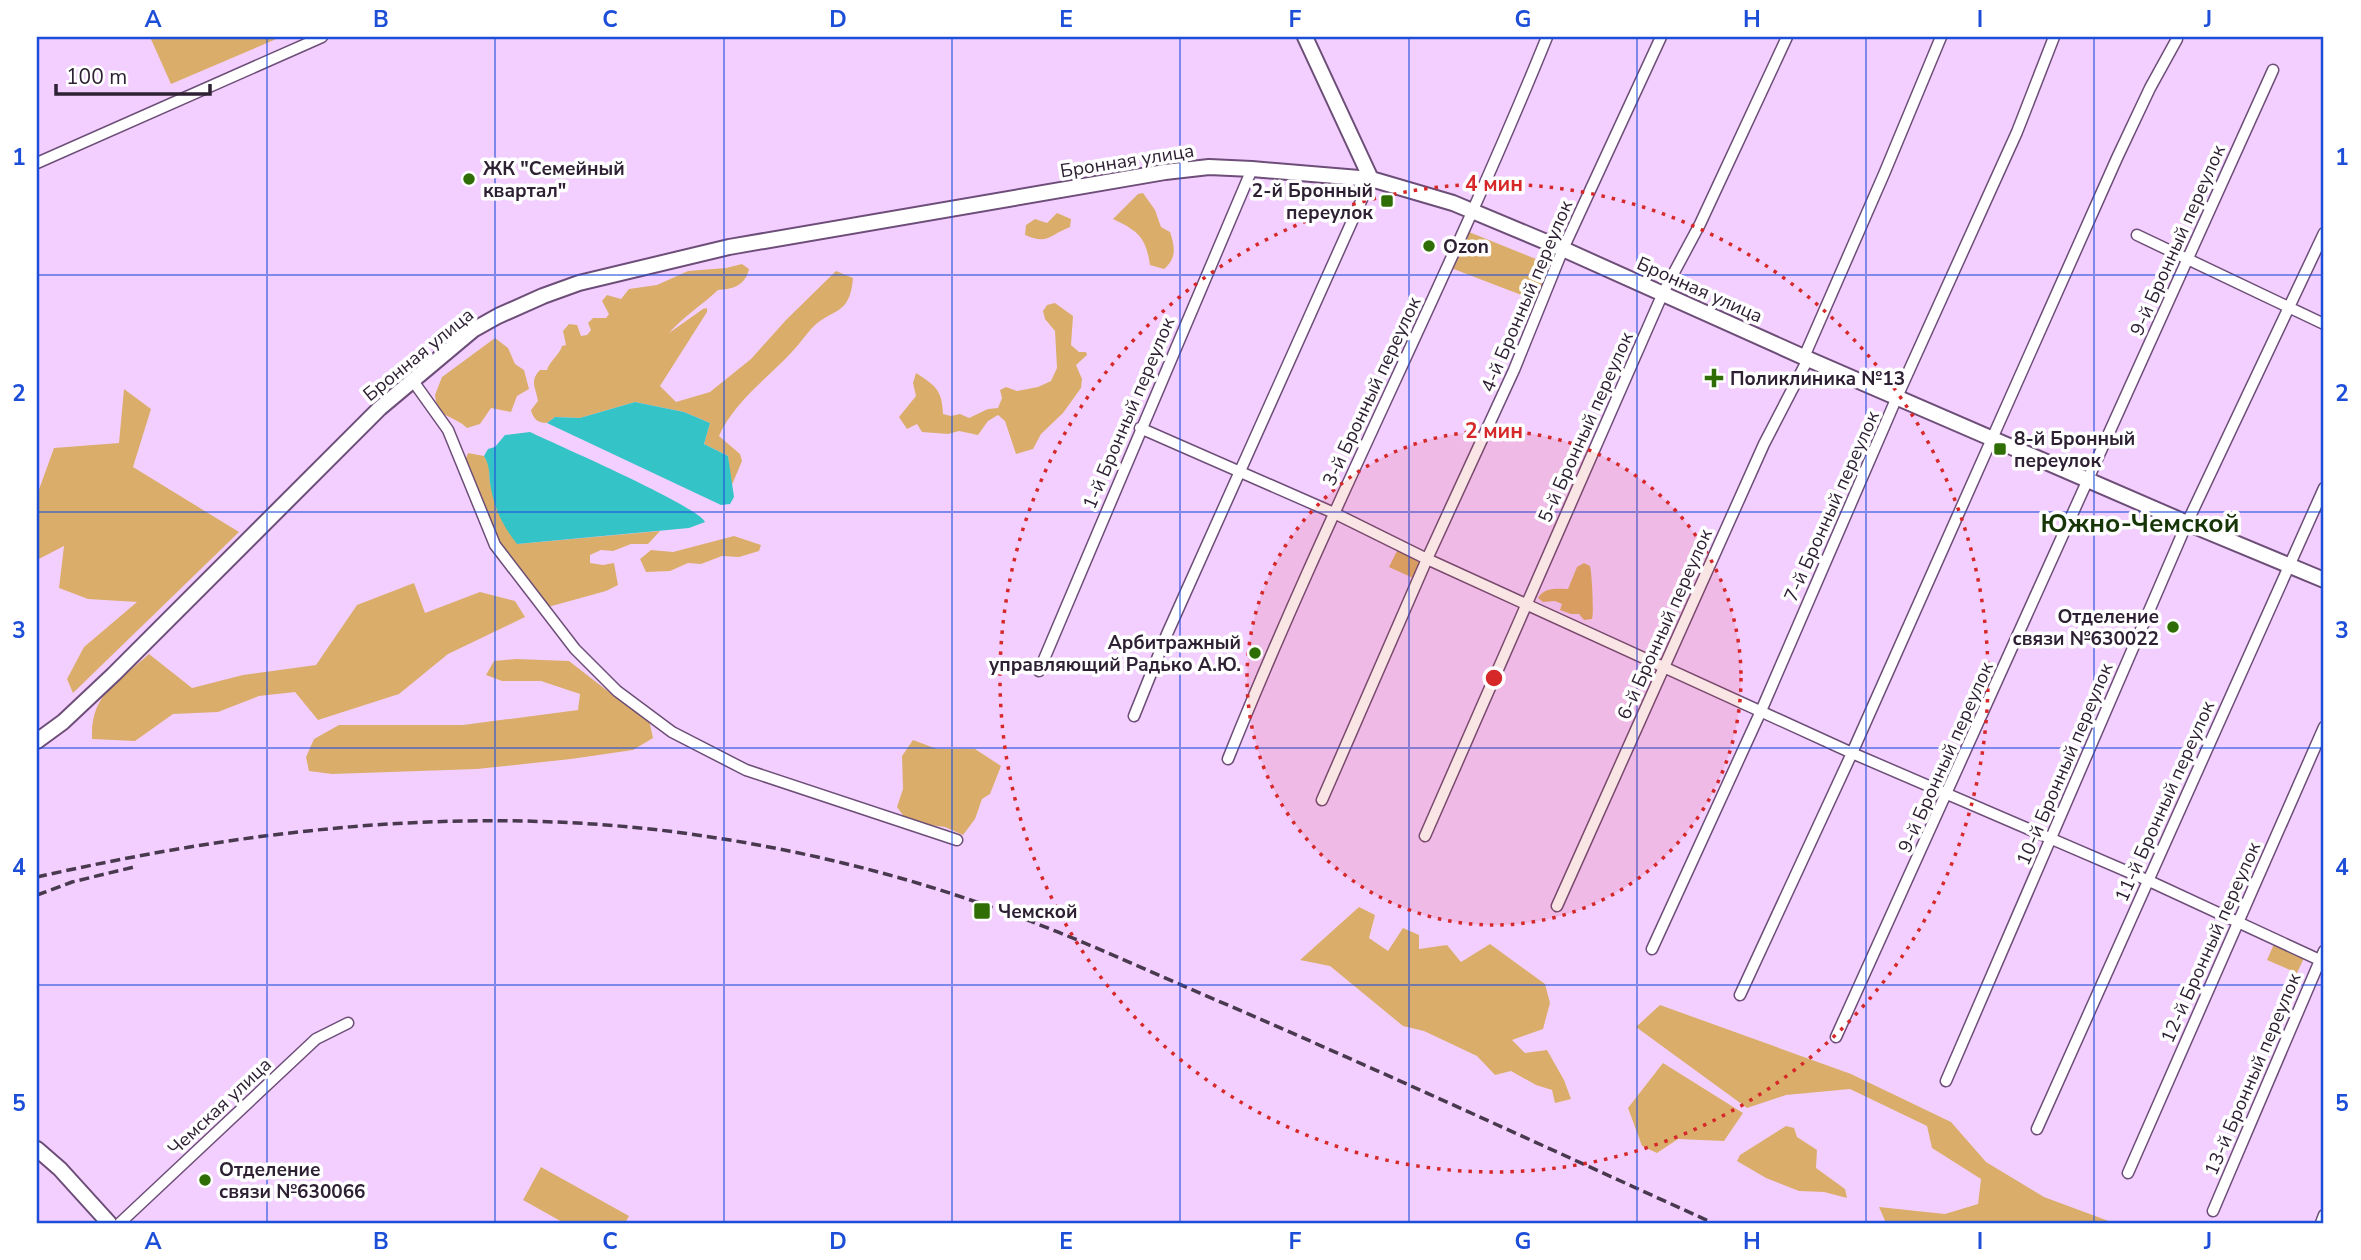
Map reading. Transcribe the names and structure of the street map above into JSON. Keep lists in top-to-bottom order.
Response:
{
  "streets": {
    "street": [
      "Бронная улица",
      "9-й Бронный переулок",
      "4-й Бронный переулок",
      "3-й Бронный переулок",
      "1-й Бронный переулок",
      "5-й Бронный переулок",
      "7-й Бронный переулок",
      "6-й Бронный переулок",
      "10-й Бронный переулок",
      "11-й Бронный переулок",
      "12-й Бронный переулок",
      "13-й Бронный переулок",
      "Чемская улица"
    ]
  },
  "crossings": [
    ["Бронная улица", "9-й Бронный переулок"],
    ["Бронная улица", "4-й Бронный переулок"],
    ["Бронная улица", "3-й Бронный переулок"],
    ["Бронная улица", "1-й Бронный переулок"],
    ["Бронная улица", "5-й Бронный переулок"],
    ["Бронная улица", "7-й Бронный переулок"],
    ["Бронная улица", "6-й Бронный переулок"],
    ["Бронная улица", "10-й Бронный переулок"],
    ["Бронная улица", "11-й Бронный переулок"]
  ],
  "districts": ["Южно-Чемской"],
  "places": {
    "other": [
      "ЖК \"Семейный квартал\"",
      "Ozon",
      "Отделение связи №630022",
      "Арбитражный управляющий Радько А.Ю.",
      "Отделение связи №630066"
    ],
    "transit": ["2-й Бронный переулок", "8-й Бронный переулок", "Чемской"],
    "health": ["Поликлиника №13"]
  },
  "scale_bar": "100 m",
  "grid": {
    "columns": [
      "A",
      "B",
      "C",
      "D",
      "E",
      "F",
      "G",
      "H",
      "I",
      "J"
    ],
    "rows": [
      "1",
      "2",
      "3",
      "4",
      "5"
    ]
  },
  "rings": ["4 мин", "2 мин"]
}
